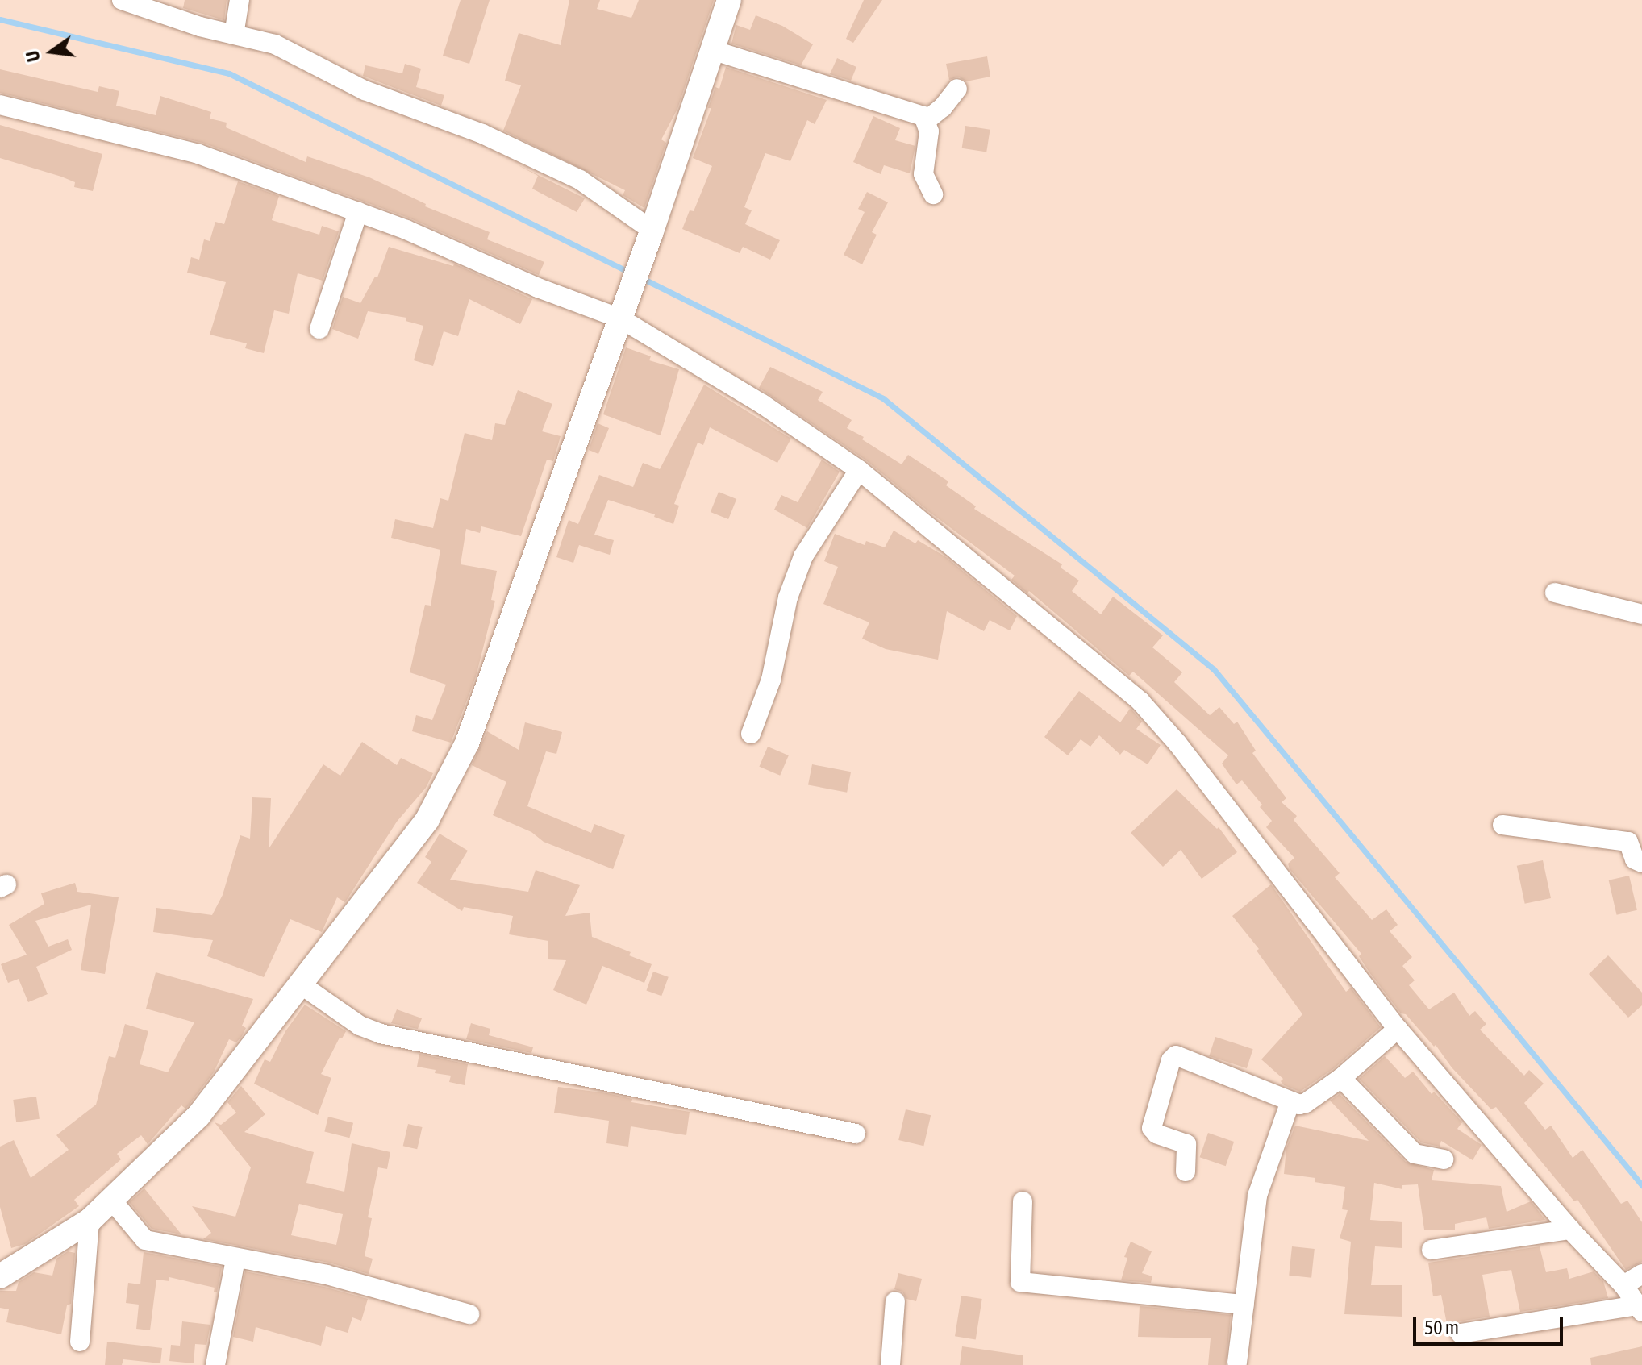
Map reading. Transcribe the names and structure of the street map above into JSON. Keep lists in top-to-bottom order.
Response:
{
  "scale_bar": "50 m",
  "north": "left"
}
